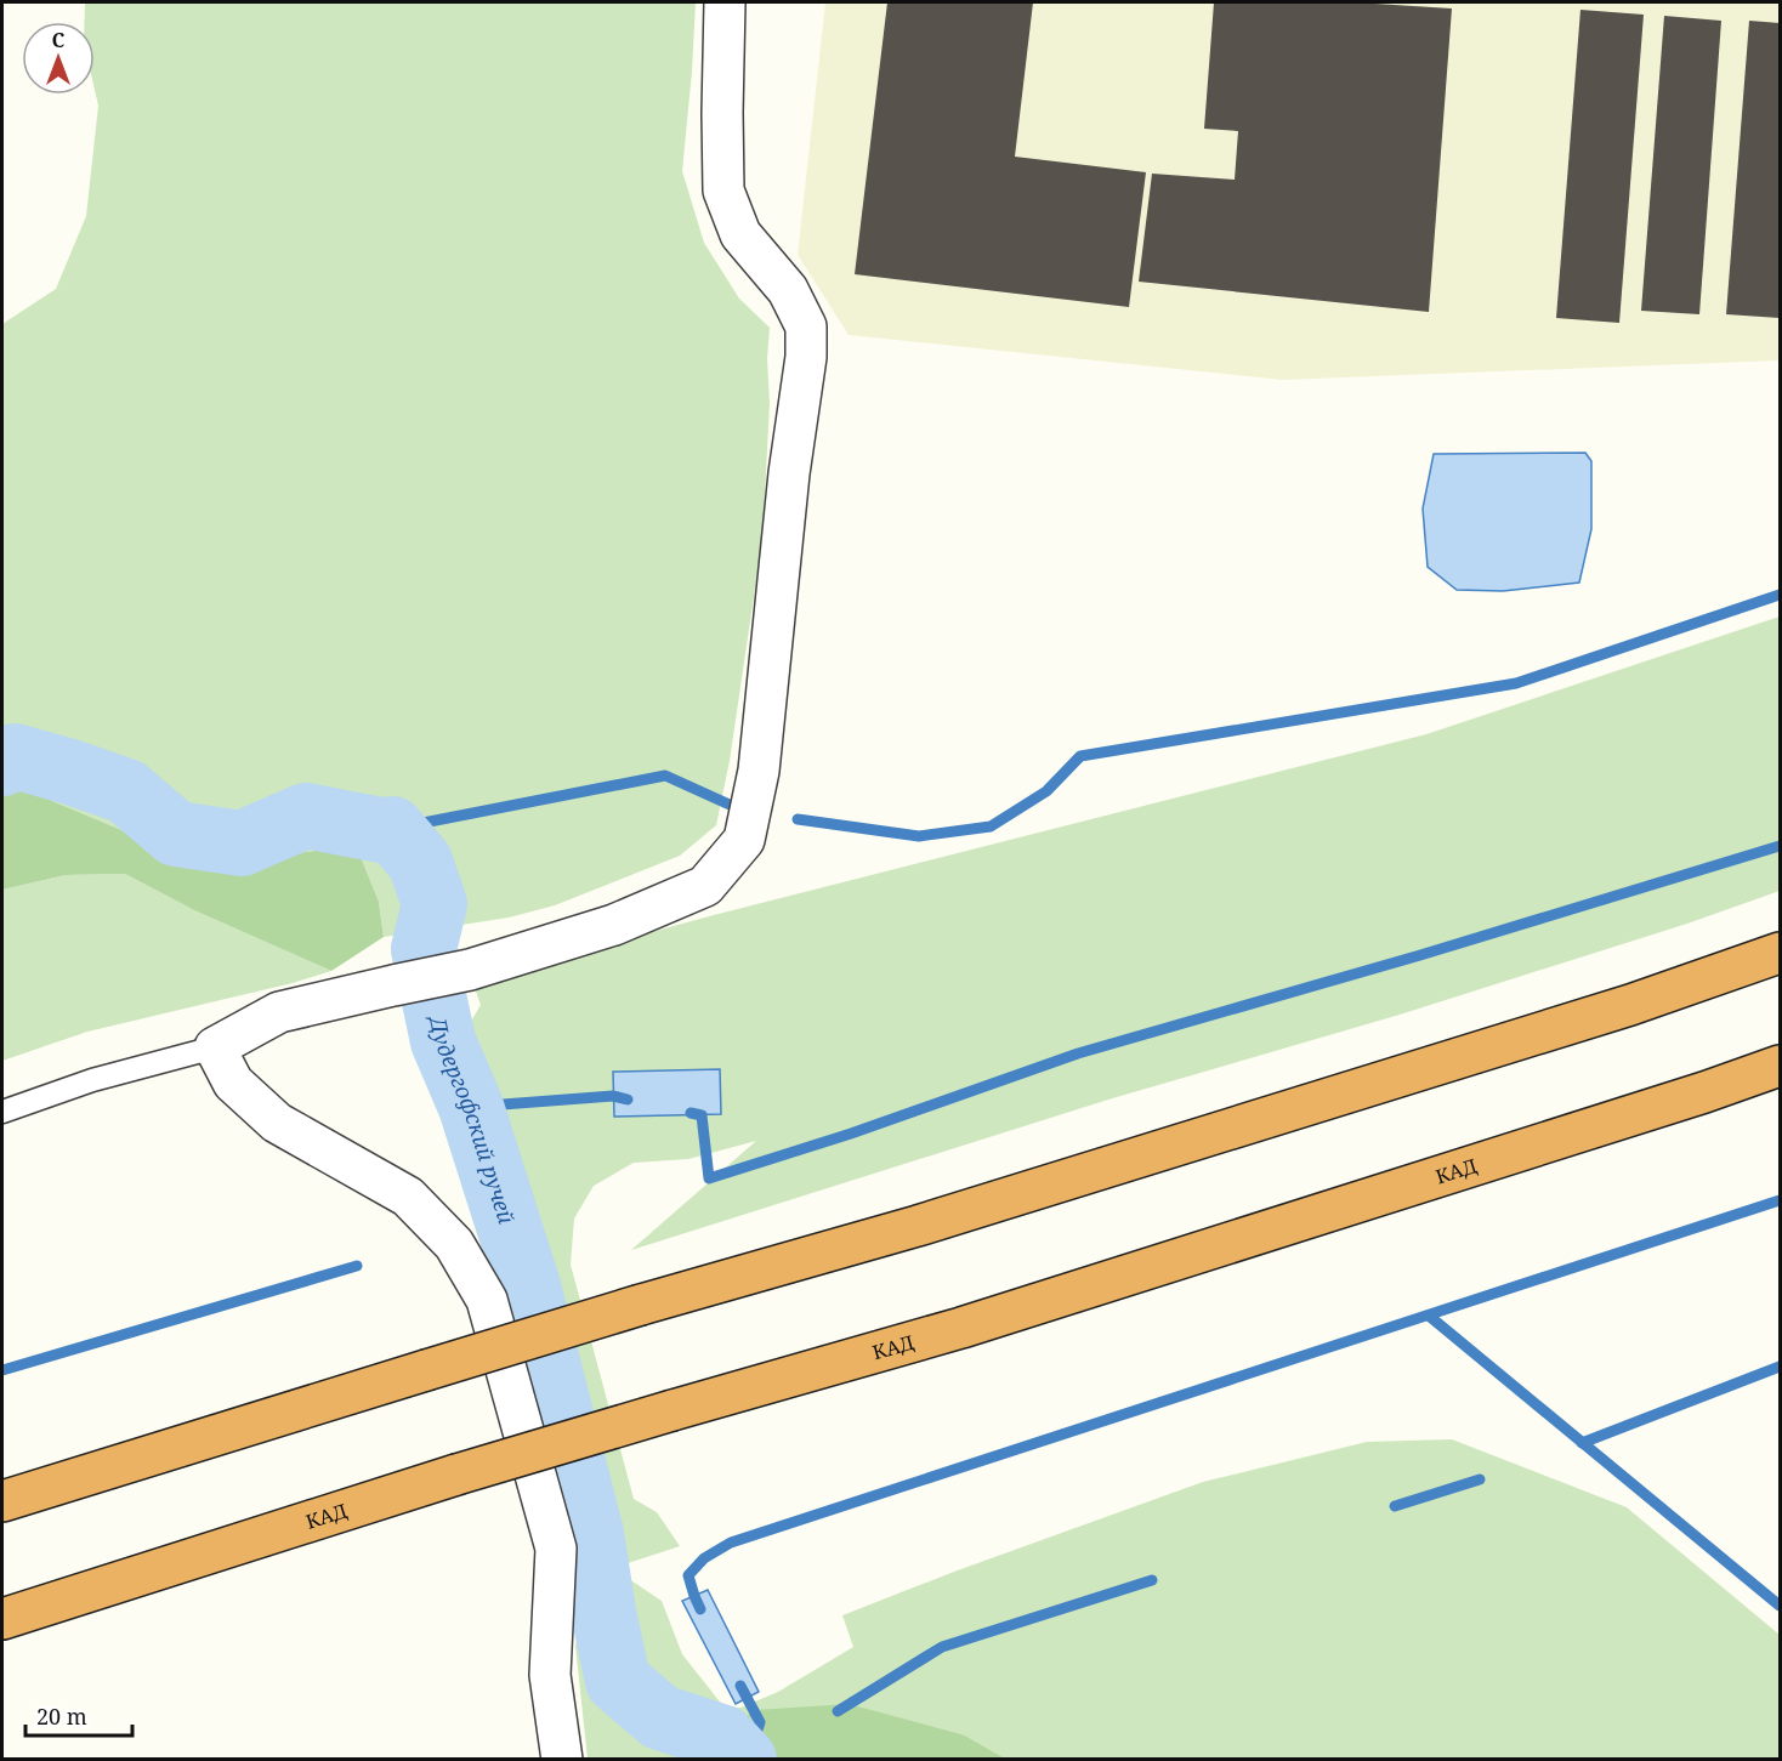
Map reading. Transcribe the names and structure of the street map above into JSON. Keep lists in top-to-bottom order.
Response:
{
  "streets": {
    "highway": ["КАД"]
  },
  "water": ["Дудергофский ручей"],
  "scale_bar": "20 m",
  "north": "top"
}
